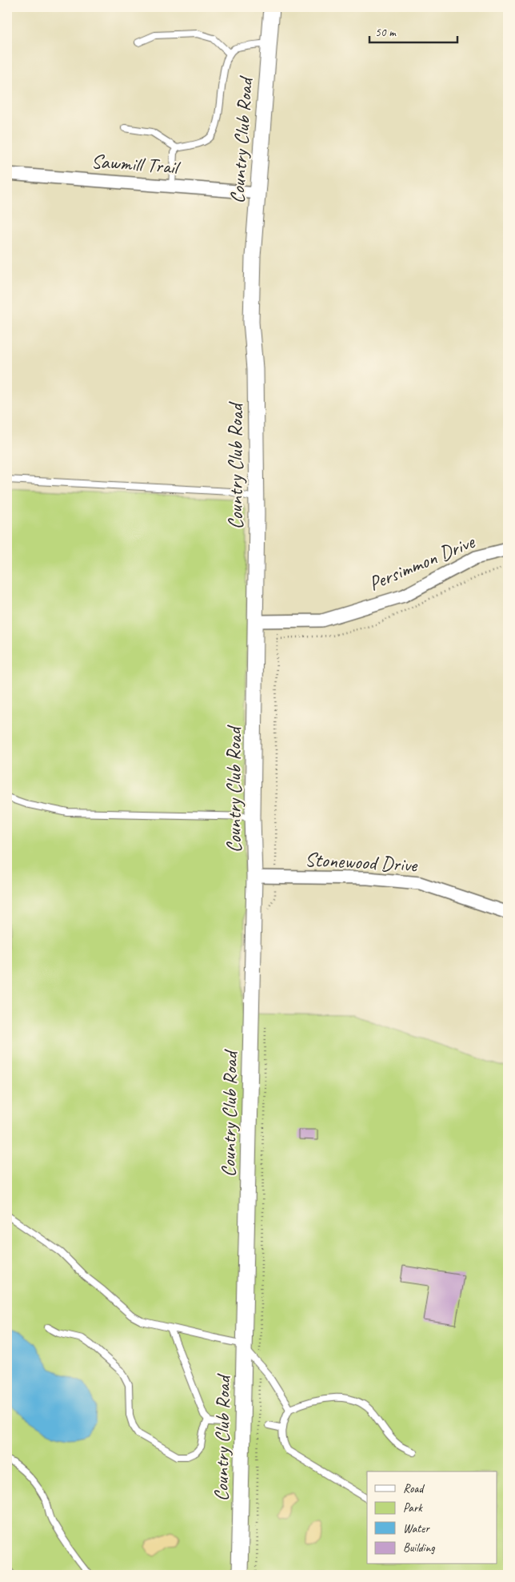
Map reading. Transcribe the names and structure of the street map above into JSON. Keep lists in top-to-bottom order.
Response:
{
  "streets": {
    "street": [
      "Country Club Road",
      "Sawmill Trail",
      "Persimmon Drive",
      "Stonewood Drive"
    ]
  },
  "crossings": [
    ["Country Club Road", "Sawmill Trail"],
    ["Country Club Road", "Persimmon Drive"],
    ["Country Club Road", "Stonewood Drive"]
  ],
  "legend": [
    "Road",
    "Park",
    "Water",
    "Building"
  ],
  "scale_bar": "50 m"
}
